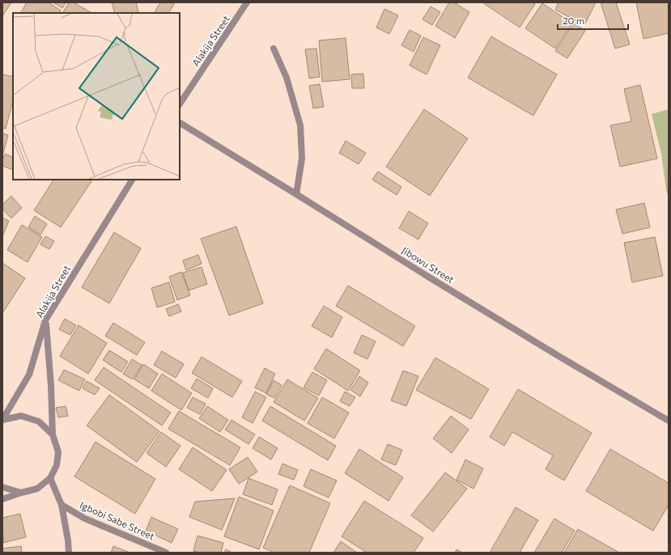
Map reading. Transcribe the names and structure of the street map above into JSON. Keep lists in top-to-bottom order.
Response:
{
  "streets": {
    "street": ["Alakija Street", "Jibowu Street", "Igbobi Sabe Street"]
  },
  "scale_bar": "20 m"
}
